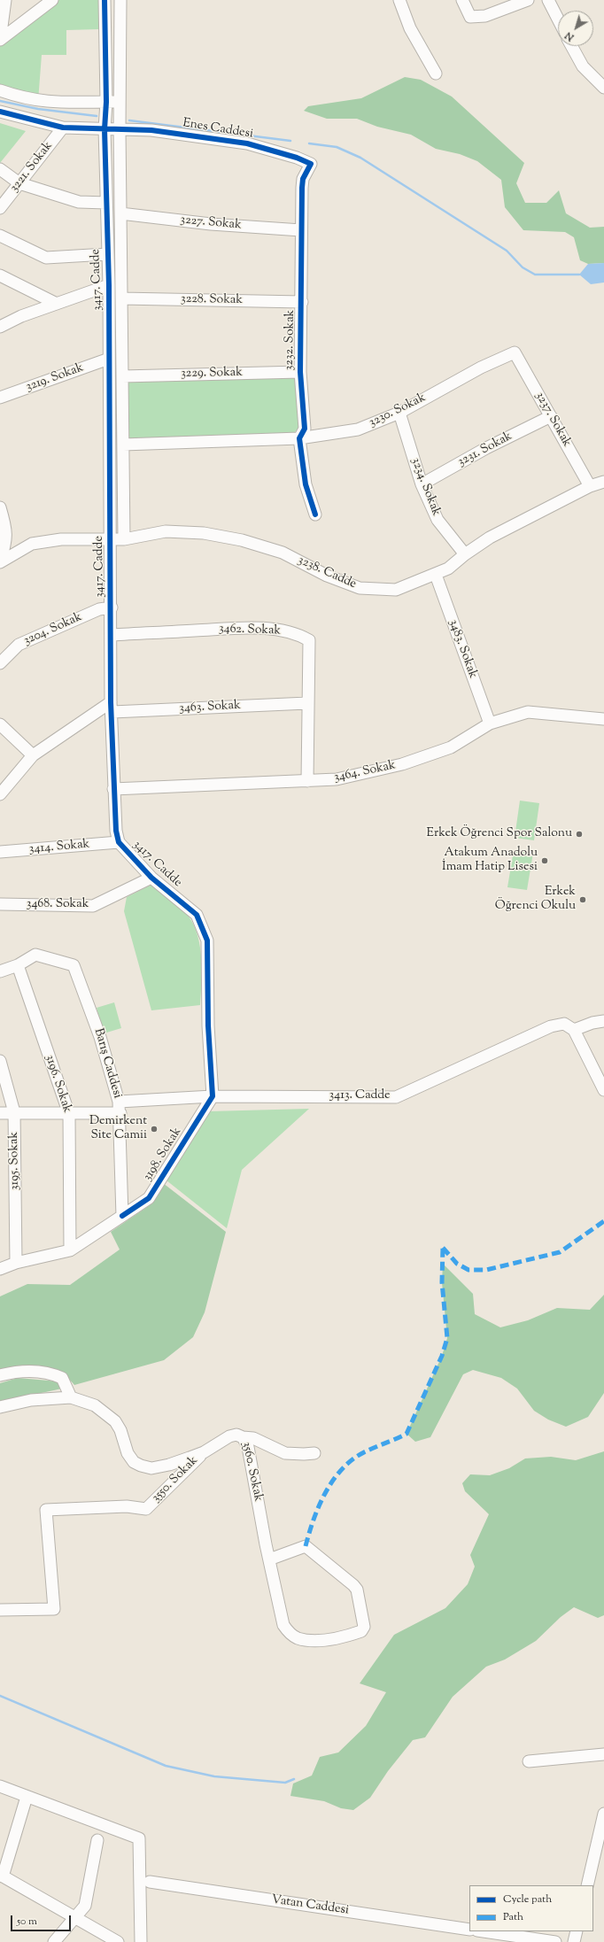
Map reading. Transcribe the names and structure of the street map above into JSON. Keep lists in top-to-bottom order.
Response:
{
  "streets": {
    "street": [
      "Enes Caddesi",
      "3221. Sokak",
      "3227. Sokak",
      "3417. Cadde",
      "3228. Sokak",
      "3232. Sokak",
      "3229. Sokak",
      "3219. Sokak",
      "3230. Sokak",
      "3237. Sokak",
      "3231. Sokak",
      "3234. Sokak",
      "3238. Cadde",
      "3204. Sokak",
      "3462. Sokak",
      "3483. Sokak",
      "3463. Sokak",
      "3464. Sokak",
      "3414. Sokak",
      "3468. Sokak",
      "Barış Caddesi",
      "3196. Sokak",
      "3413. Cadde",
      "3198. Sokak",
      "3195. Sokak",
      "3560. Sokak",
      "3550. Sokak",
      "Vatan Caddesi"
    ]
  },
  "crossings": [
    ["Enes Caddesi", "3417. Cadde"],
    ["Enes Caddesi", "3232. Sokak"],
    ["3227. Sokak", "3417. Cadde"],
    ["3227. Sokak", "3232. Sokak"],
    ["3417. Cadde", "3228. Sokak"],
    ["3417. Cadde", "3229. Sokak"],
    ["3417. Cadde", "3219. Sokak"],
    ["3417. Cadde", "3230. Sokak"],
    ["3417. Cadde", "3238. Cadde"],
    ["3417. Cadde", "3204. Sokak"],
    ["3417. Cadde", "3462. Sokak"],
    ["3417. Cadde", "3463. Sokak"],
    ["3417. Cadde", "3464. Sokak"],
    ["3417. Cadde", "3414. Sokak"],
    ["3417. Cadde", "3468. Sokak"],
    ["3417. Cadde", "3413. Cadde"],
    ["3417. Cadde", "3198. Sokak"],
    ["3228. Sokak", "3232. Sokak"],
    ["3232. Sokak", "3229. Sokak"],
    ["3232. Sokak", "3230. Sokak"],
    ["3230. Sokak", "3237. Sokak"],
    ["3230. Sokak", "3234. Sokak"],
    ["3237. Sokak", "3231. Sokak"],
    ["3237. Sokak", "3238. Cadde"],
    ["3231. Sokak", "3234. Sokak"],
    ["3234. Sokak", "3238. Cadde"],
    ["3238. Cadde", "3483. Sokak"],
    ["3462. Sokak", "3463. Sokak"],
    ["3462. Sokak", "3464. Sokak"],
    ["3483. Sokak", "3464. Sokak"],
    ["Barış Caddesi", "3196. Sokak"],
    ["Barış Caddesi", "3413. Cadde"],
    ["Barış Caddesi", "3198. Sokak"],
    ["3196. Sokak", "3413. Cadde"],
    ["3413. Cadde", "3198. Sokak"],
    ["3413. Cadde", "3195. Sokak"],
    ["3560. Sokak", "3550. Sokak"]
  ],
  "places": [
    "Erkek Öğrenci Spor Salonu",
    "Atakum Anadolu İmam Hatip Lisesi",
    "Erkek Öğrenci Okulu",
    "Demirkent Site Camii"
  ],
  "legend": ["Cycle path", "Path"],
  "scale_bar": "50 m",
  "north": "bottom left"
}
